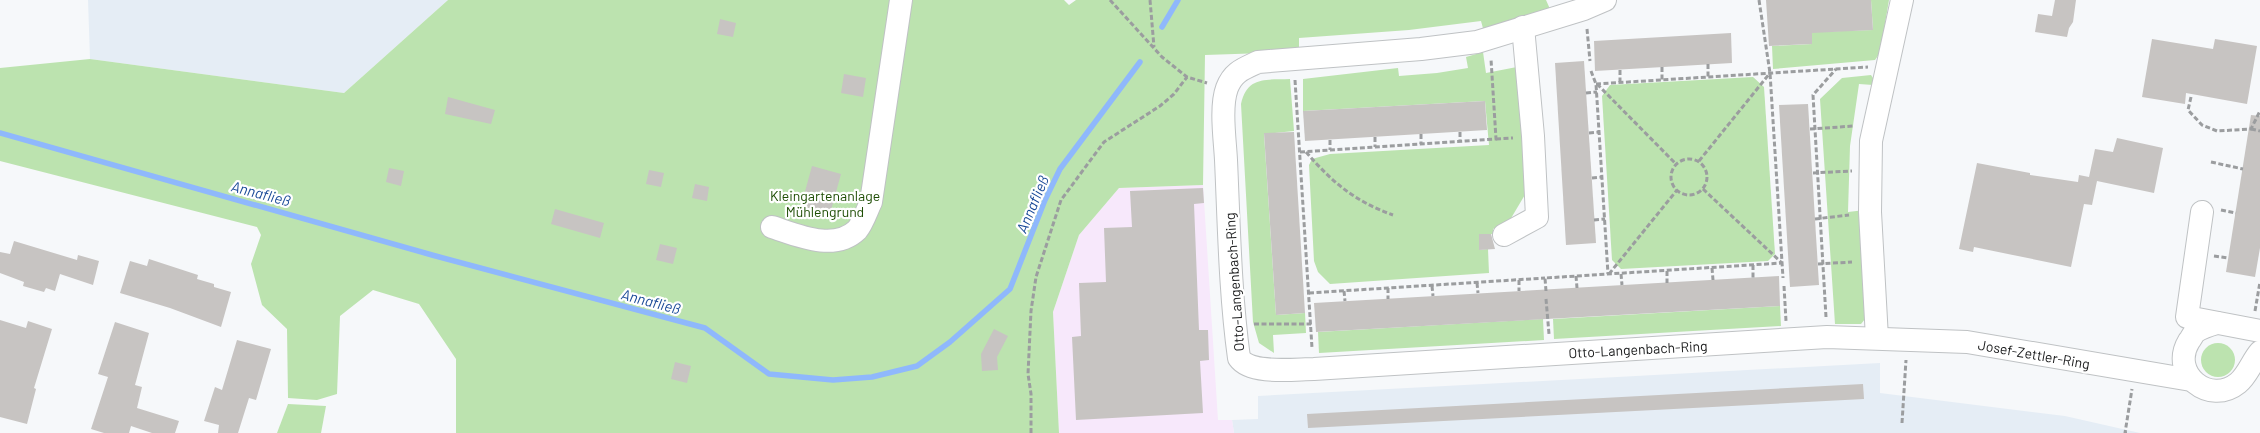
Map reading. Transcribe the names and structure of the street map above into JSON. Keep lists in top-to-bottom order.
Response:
{
  "streets": {
    "street": ["Otto-Langenbach-Ring", "Josef-Zettler-Ring"]
  },
  "crossings": [
    ["Otto-Langenbach-Ring", "Josef-Zettler-Ring"]
  ],
  "water": ["Annafließ"],
  "parks": ["Kleingartenanlage Mühlengrund"]
}
